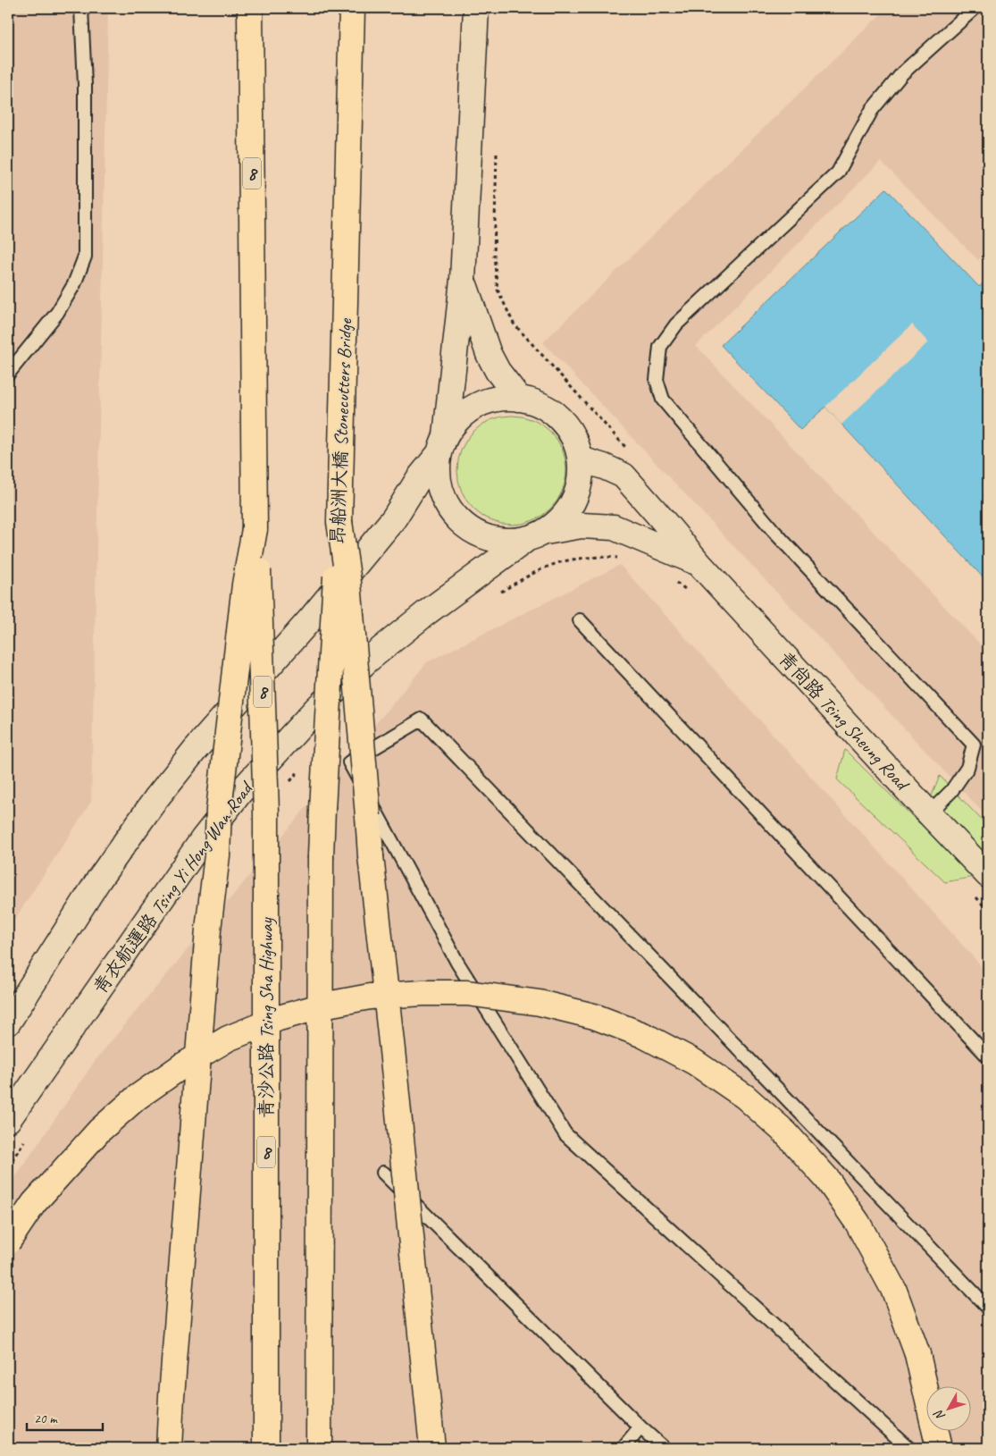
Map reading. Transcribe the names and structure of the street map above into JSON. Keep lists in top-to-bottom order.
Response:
{
  "streets": {
    "highway": ["8", "昂船洲大橋 Stonecutters Bridge", "青沙公路 Tsing Sha Highway"],
    "street": ["青尚路 Tsing Sheung Road", "青衣航運路 Tsing Yi Hong Wan Road"]
  },
  "crossings": [
    ["8", "青沙公路 Tsing Sha Highway"],
    ["青尚路 Tsing Sheung Road", "青衣航運路 Tsing Yi Hong Wan Road"]
  ],
  "scale_bar": "20 m",
  "north": "bottom left"
}
